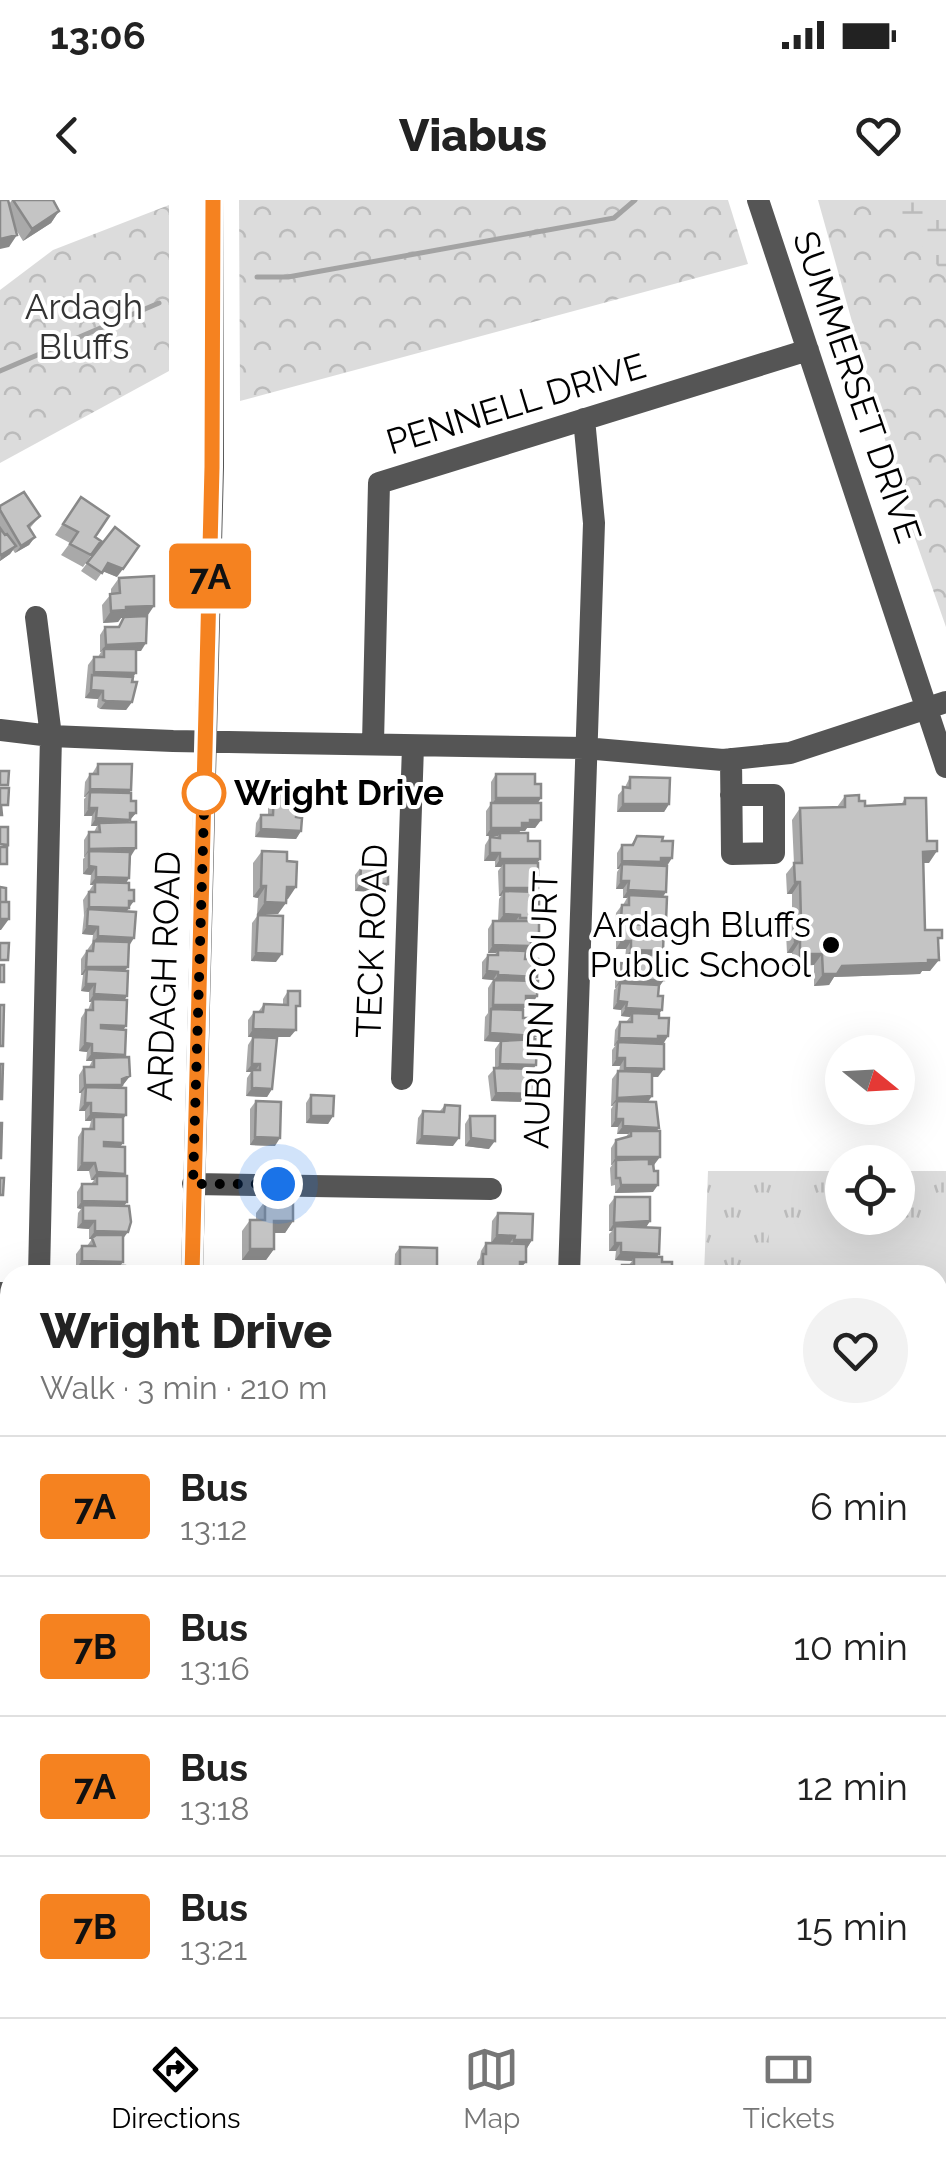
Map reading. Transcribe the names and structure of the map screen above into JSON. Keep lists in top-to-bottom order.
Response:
{
  "streets": {
    "street": [
      "SUMMERSET DRIVE",
      "PENNELL DRIVE",
      "TECK ROAD",
      "ARDAGH ROAD",
      "AUBURN COURT"
    ]
  },
  "crossings": [
    ["SUMMERSET DRIVE", "PENNELL DRIVE"],
    ["PENNELL DRIVE", "AUBURN COURT"]
  ],
  "parks": ["Ardagh Bluffs"],
  "places": ["Wright Drive", "Ardagh Bluffs Public School"],
  "lines": ["bus line 7A"],
  "north": "right",
  "page": {
    "status": "13:06",
    "header": "Viabus",
    "on_map": "7A",
    "heading": ["Wright Drive", "Walk · 3 min · 210 m"],
    "list": [
      {
        "mark": "7A",
        "name": "Bus",
        "note": "13:12",
        "value": "6 min"
      },
      {
        "mark": "7B",
        "name": "Bus",
        "note": "13:16",
        "value": "10 min"
      },
      {
        "mark": "7A",
        "name": "Bus",
        "note": "13:18",
        "value": "12 min"
      },
      {
        "mark": "7B",
        "name": "Bus",
        "note": "13:21",
        "value": "15 min"
      }
    ],
    "tabs": ["Directions", "Map", "Tickets"]
  }
}
